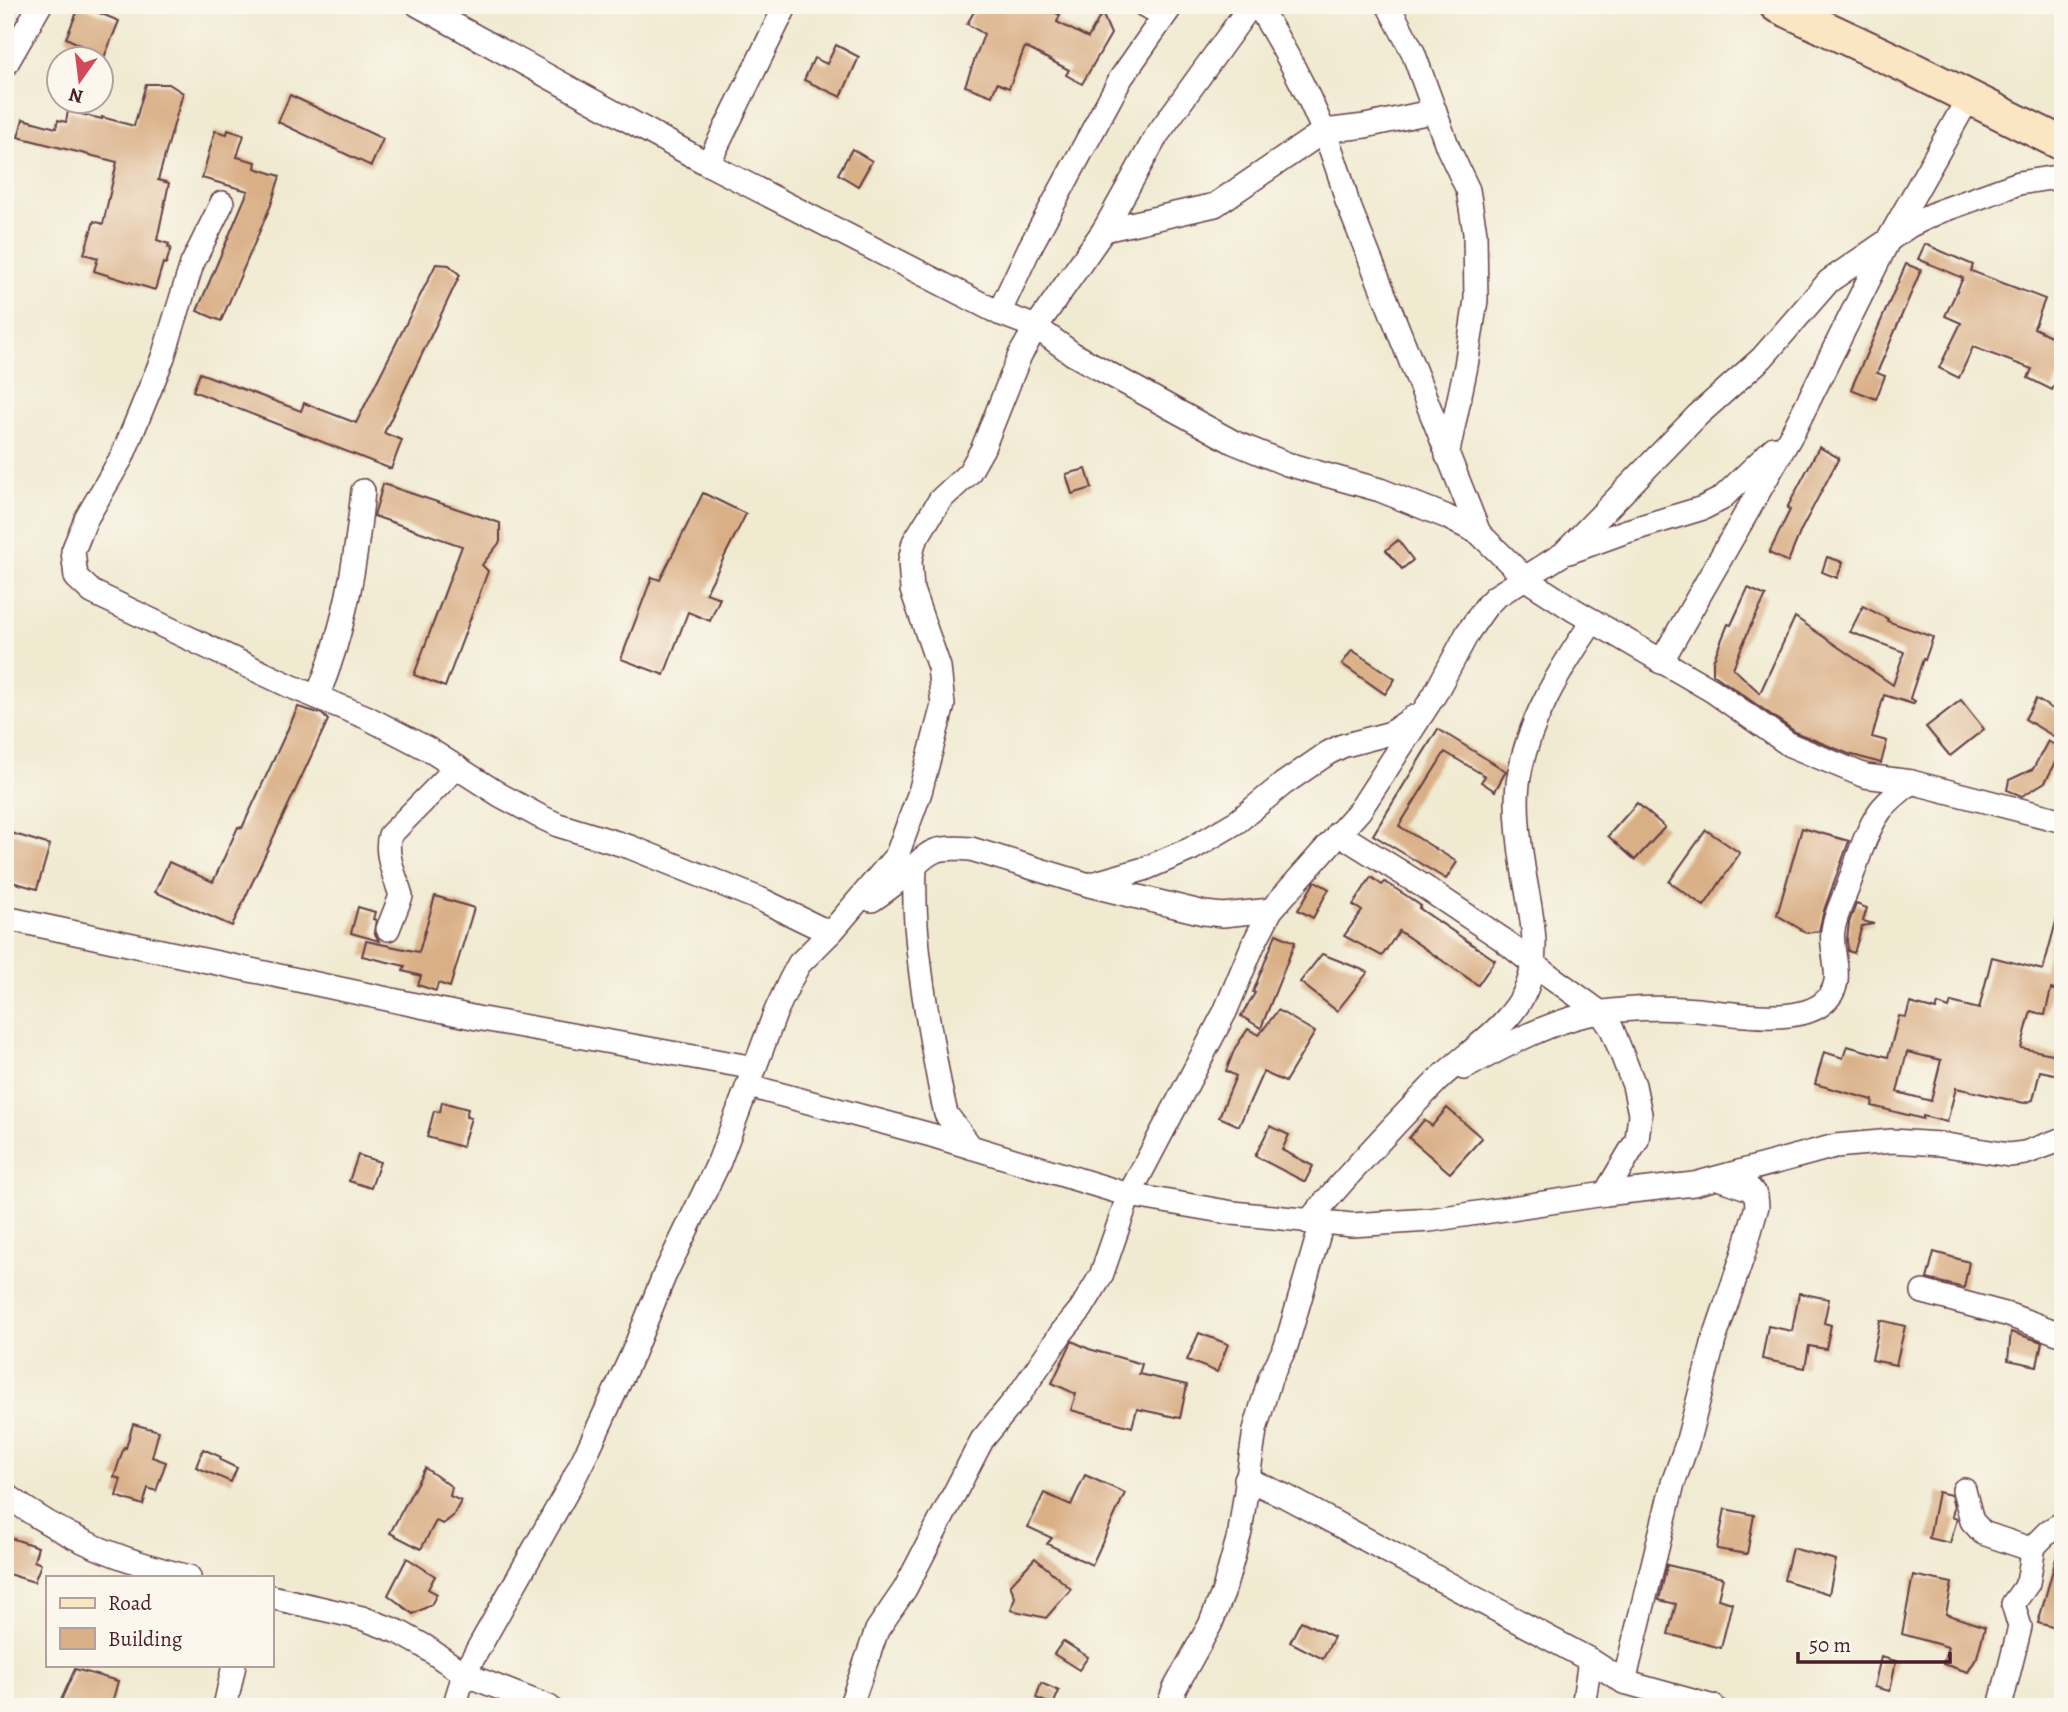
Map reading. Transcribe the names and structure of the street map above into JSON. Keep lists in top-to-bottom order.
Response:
{
  "legend": ["Road", "Building"],
  "scale_bar": "50 m",
  "north": "bottom"
}
